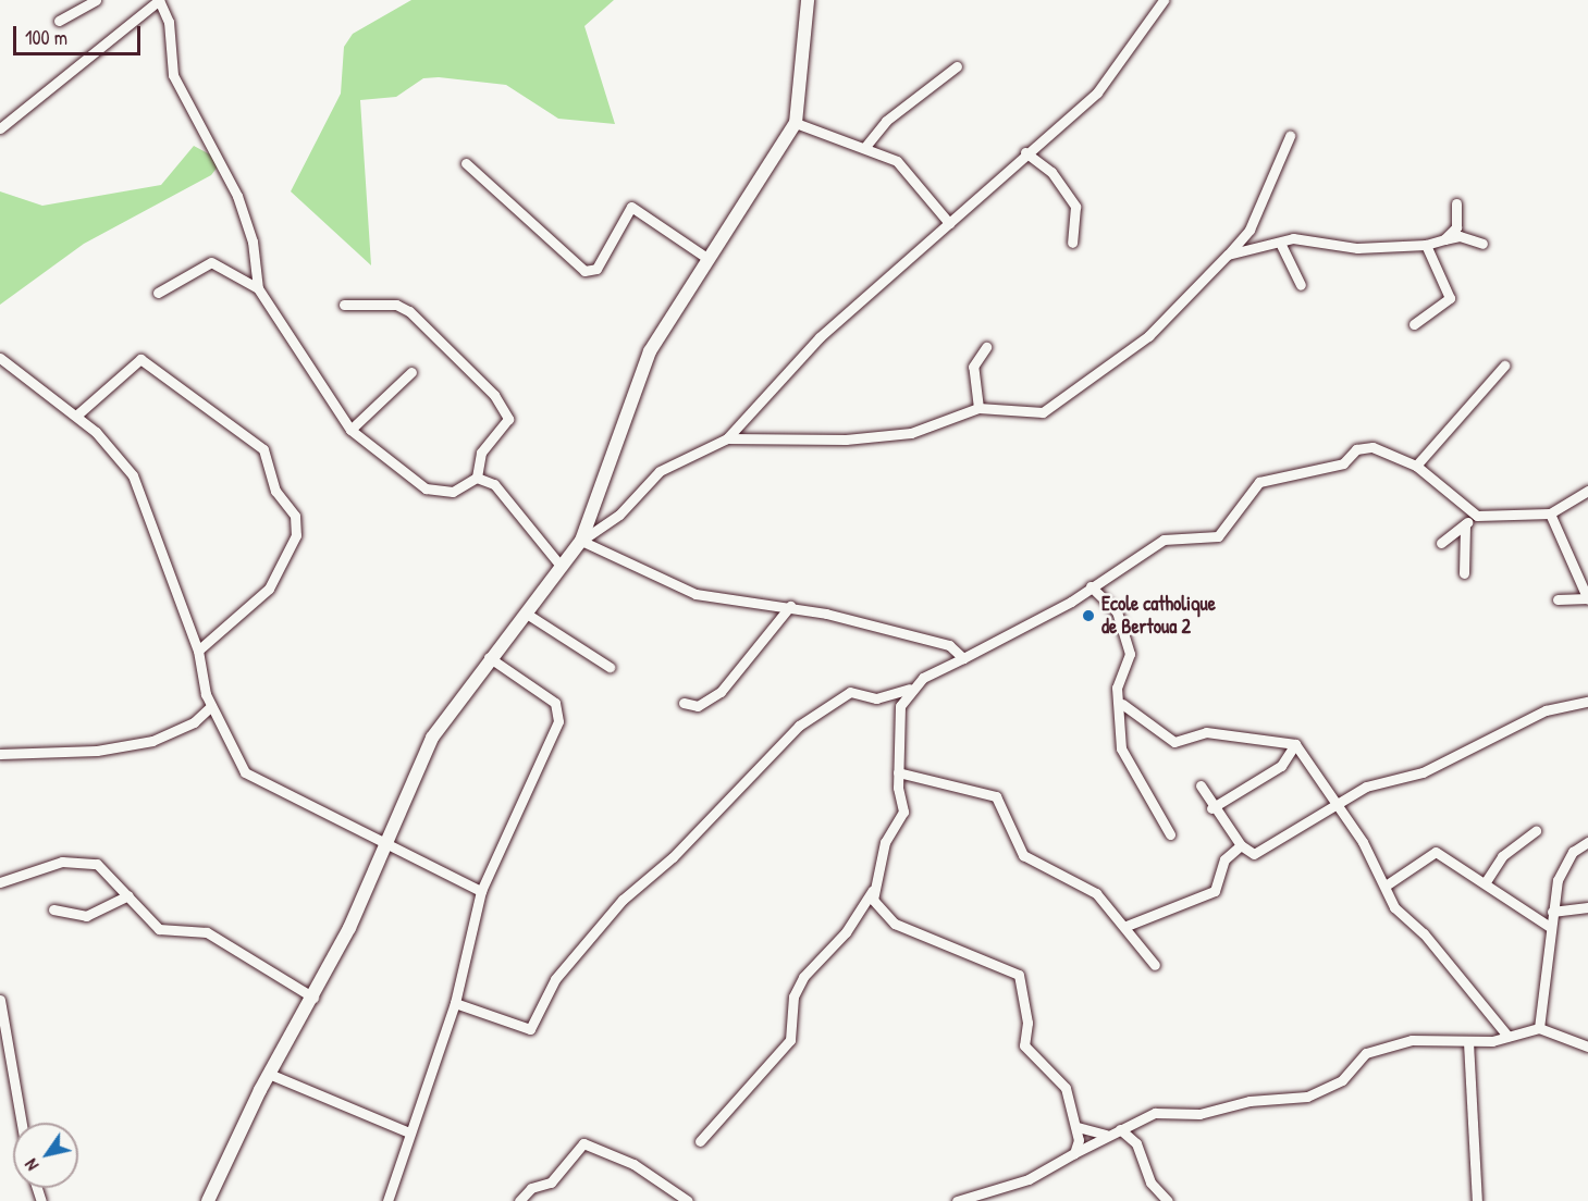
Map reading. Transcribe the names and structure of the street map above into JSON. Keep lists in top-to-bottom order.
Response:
{
  "places": ["Ecole catholique de Bertoua 2"],
  "scale_bar": "100 m",
  "north": "bottom left"
}
